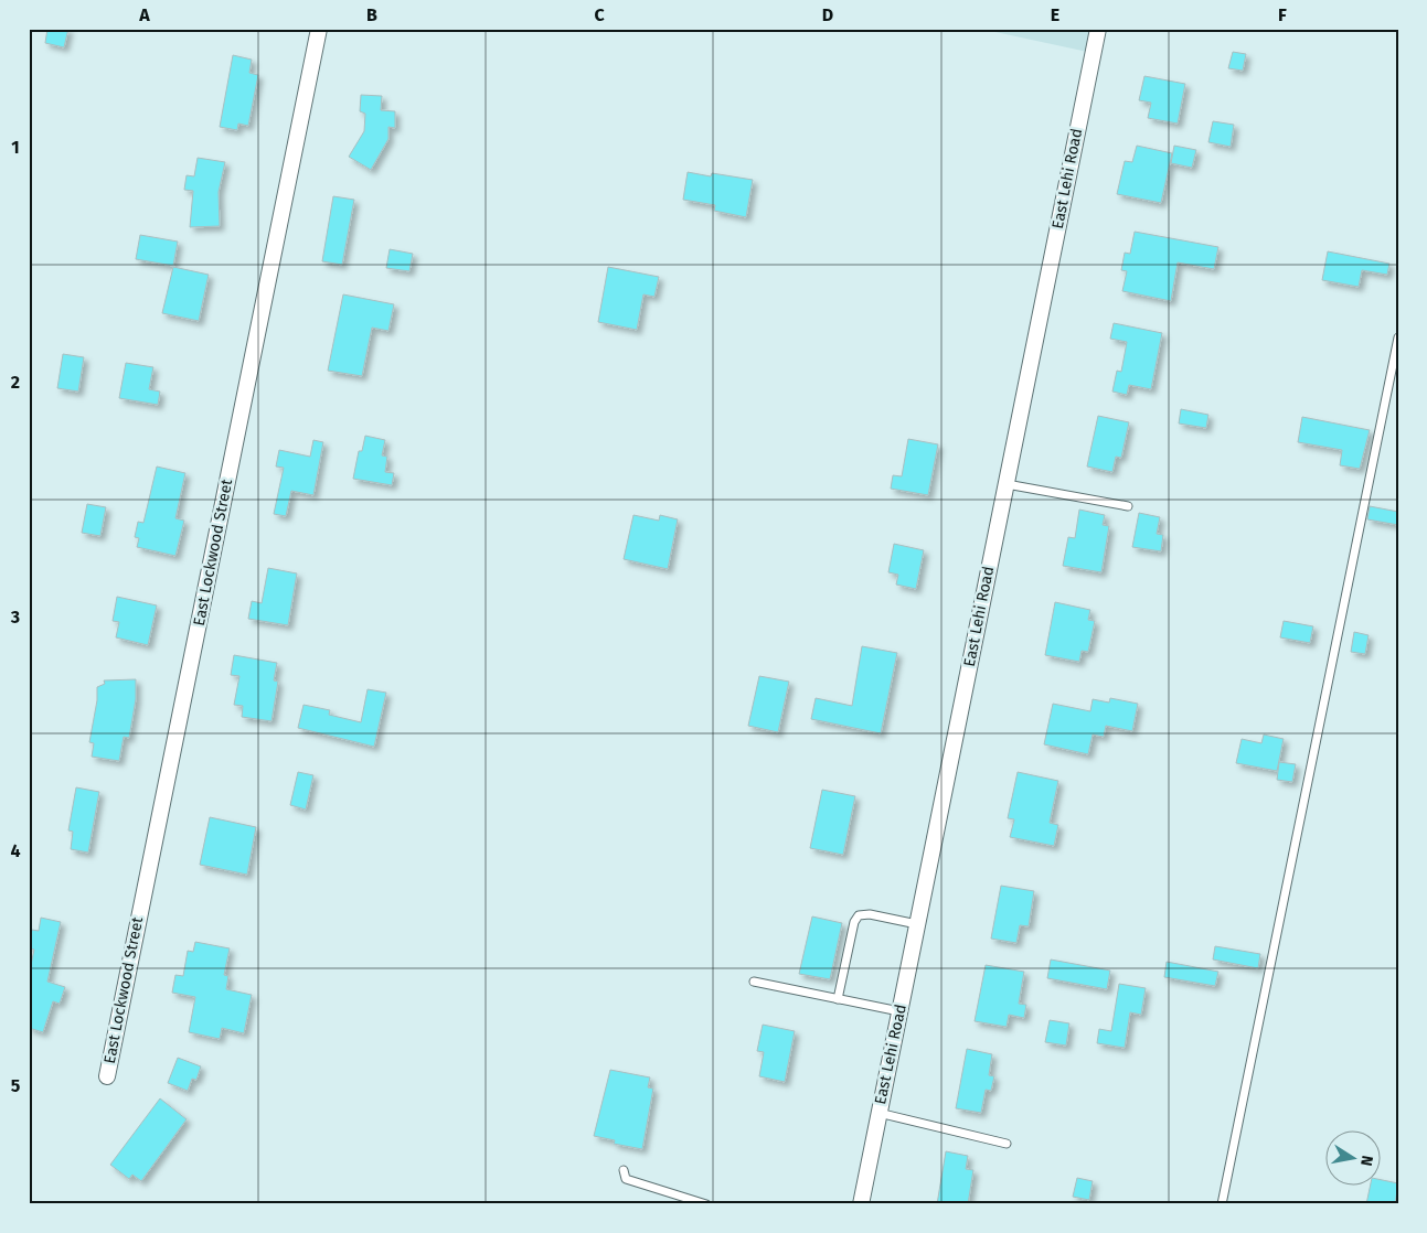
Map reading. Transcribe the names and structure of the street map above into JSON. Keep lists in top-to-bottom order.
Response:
{
  "streets": {
    "street": ["East Lehi Road", "East Lockwood Street"]
  },
  "north": "right",
  "grid": {
    "columns": [
      "A",
      "B",
      "C",
      "D",
      "E",
      "F"
    ],
    "rows": [
      "1",
      "2",
      "3",
      "4",
      "5"
    ]
  }
}
